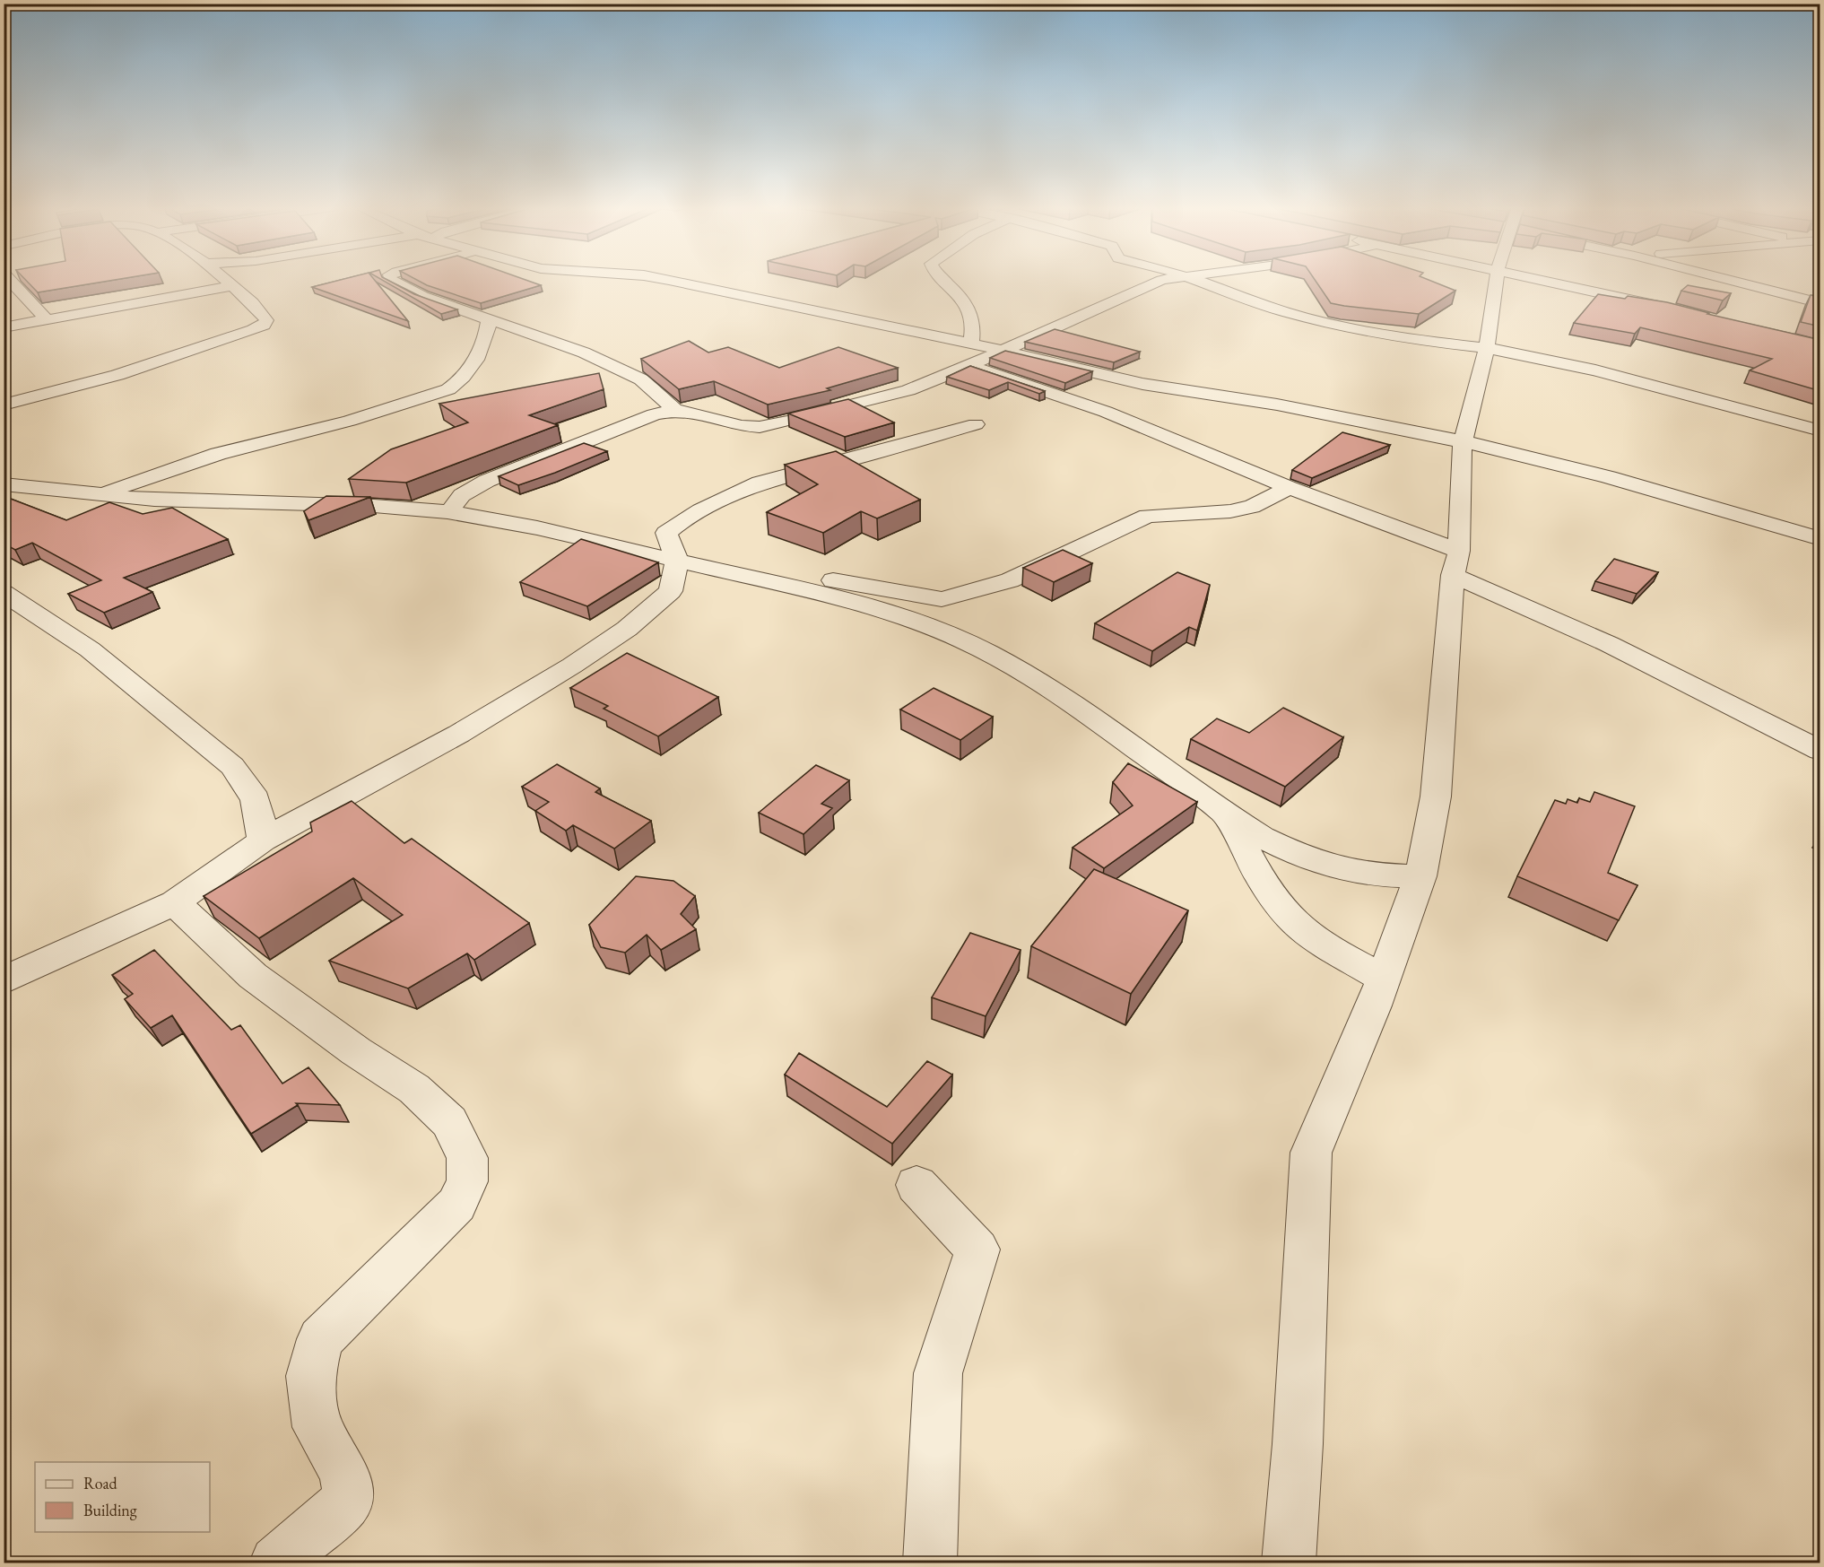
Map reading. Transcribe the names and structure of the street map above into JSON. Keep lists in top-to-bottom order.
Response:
{
  "legend": ["Road", "Building"]
}
